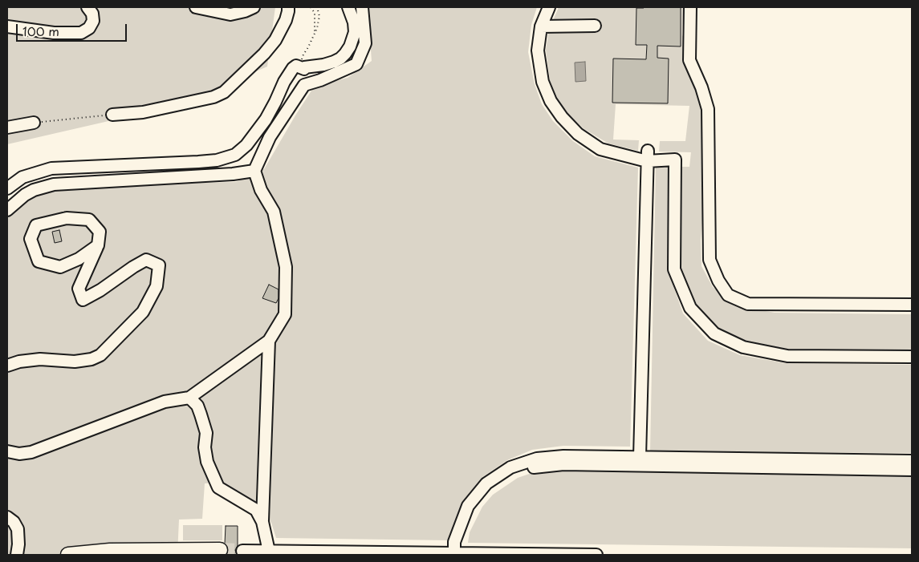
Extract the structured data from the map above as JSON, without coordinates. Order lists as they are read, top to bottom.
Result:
{
  "scale_bar": "100 m"
}
